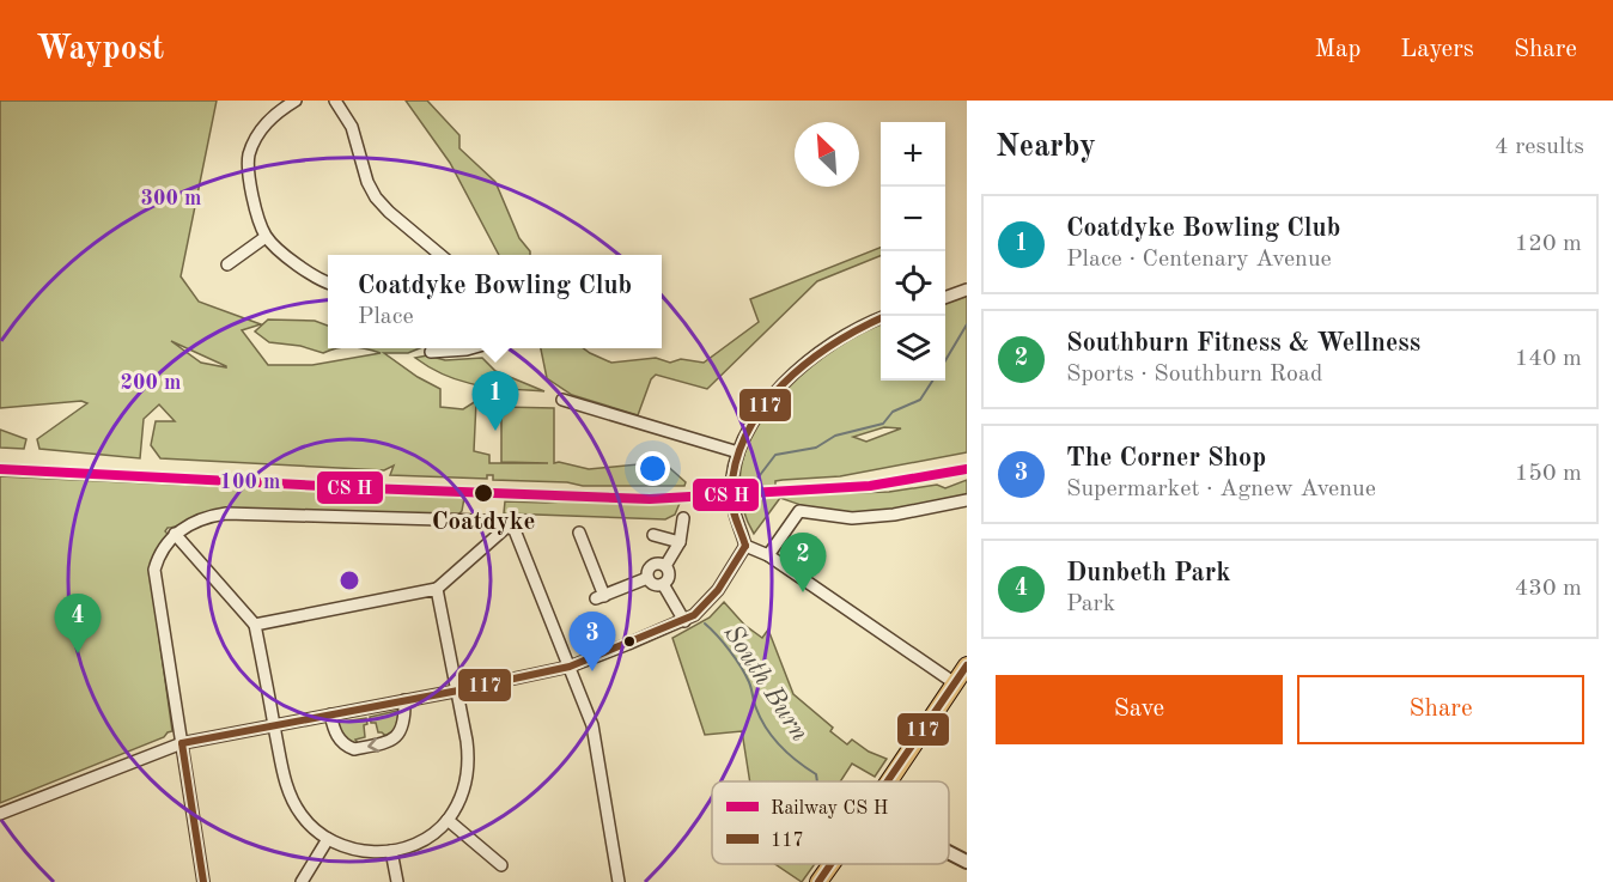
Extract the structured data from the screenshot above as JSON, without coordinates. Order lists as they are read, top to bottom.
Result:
{
  "water": ["South Burn"],
  "places": ["Coatdyke"],
  "lines": ["transit line 117"],
  "legend": ["Railway CS H", "117"],
  "north": "top left",
  "page": {
    "header": "Waypost",
    "nav": ["Map", "Layers", "Share"],
    "heading": ["Nearby", "4 results"],
    "map_buttons": ["+", "−"],
    "list": [
      {
        "mark": "1",
        "name": "Coatdyke Bowling Club",
        "note": "Place · Centenary Avenue",
        "value": "120 m"
      },
      {
        "mark": "2",
        "name": "Southburn Fitness & Wellness",
        "note": "Sports · Southburn Road",
        "value": "140 m"
      },
      {
        "mark": "3",
        "name": "The Corner Shop",
        "note": "Supermarket · Agnew Avenue",
        "value": "150 m"
      },
      {
        "mark": "4",
        "name": "Dunbeth Park",
        "note": "Park",
        "value": "430 m"
      }
    ],
    "popup": ["Coatdyke Bowling Club", "Place"],
    "pins": [
      "1",
      "2",
      "4",
      "3"
    ],
    "buttons": ["Save", "Share"]
  },
  "rings": ["300 m", "200 m", "100 m"]
}
